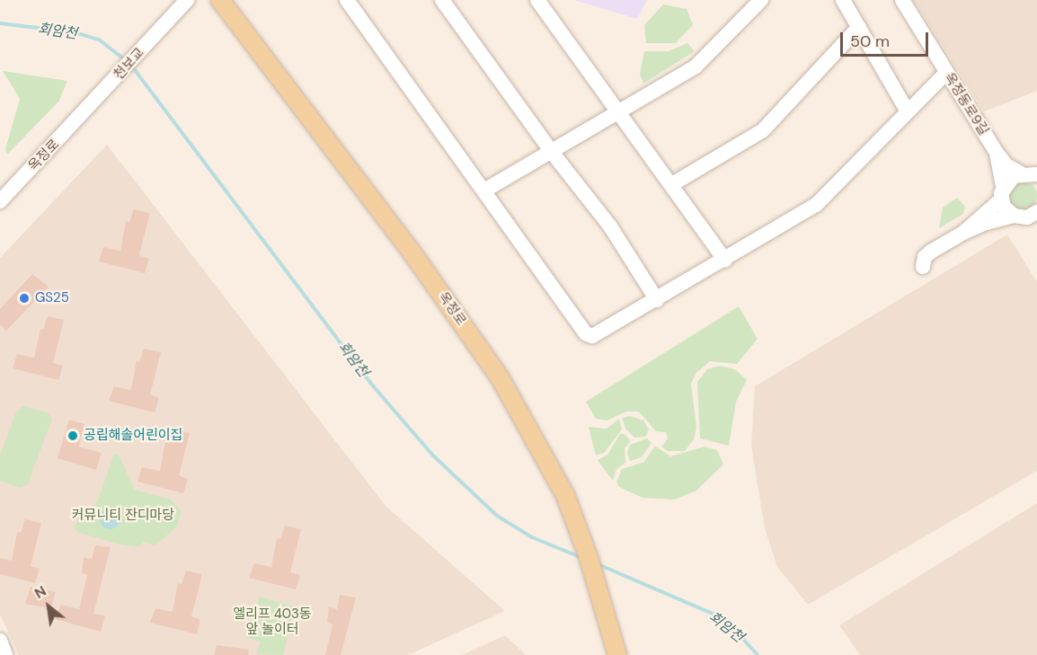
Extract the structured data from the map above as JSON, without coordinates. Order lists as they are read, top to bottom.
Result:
{
  "streets": {
    "main road": ["옥정로"],
    "street": ["천보교", "옥정동로9길"]
  },
  "crossings": [
    ["천보교", "옥정로"]
  ],
  "water": ["회암천"],
  "parks": ["커뮤니티 잔디마당", "엘리프 403동 앞 놀이터"],
  "places": ["GS25", "공립해솔어린이집"],
  "scale_bar": "50 m",
  "north": "top left"
}
